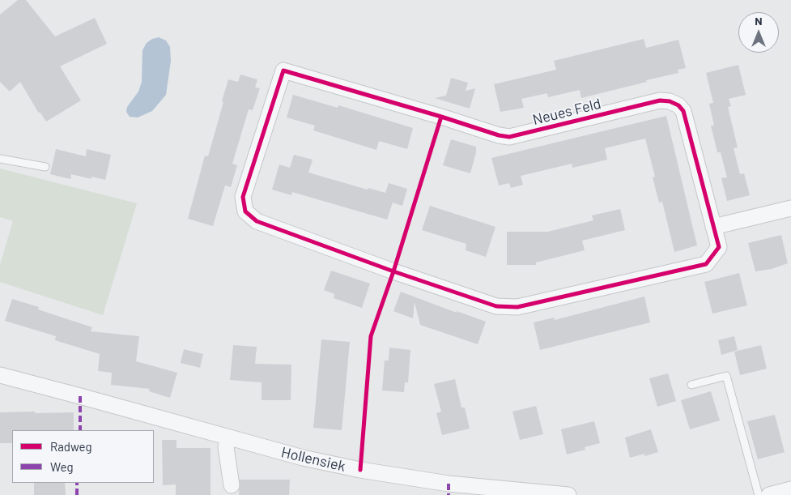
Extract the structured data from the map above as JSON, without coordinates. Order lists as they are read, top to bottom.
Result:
{
  "streets": {
    "street": ["Neues Feld", "Hollensiek"]
  },
  "legend": ["Radweg", "Weg"],
  "north": "top"
}
